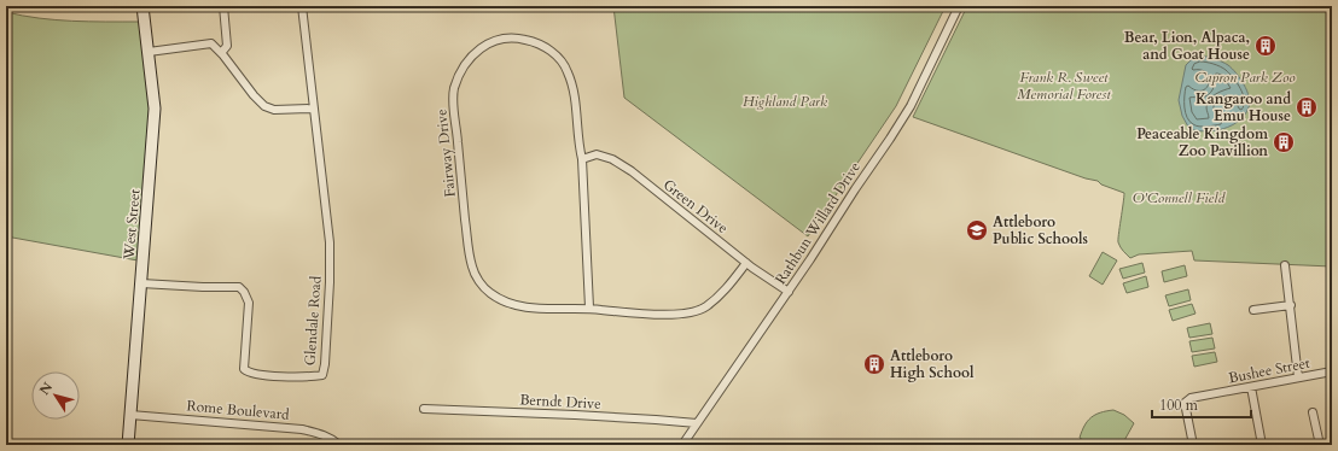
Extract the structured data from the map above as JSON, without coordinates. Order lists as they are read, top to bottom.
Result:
{
  "streets": {
    "main road": ["West Street"],
    "street": [
      "Fairway Drive",
      "Green Drive",
      "Rathbun Willard Drive",
      "Glendale Road",
      "Bushee Street",
      "Berndt Drive",
      "Rome Boulevard"
    ]
  },
  "crossings": [
    ["Fairway Drive", "Green Drive"],
    ["Green Drive", "Rathbun Willard Drive"],
    ["Rathbun Willard Drive", "Berndt Drive"],
    ["West Street", "Glendale Road"],
    ["West Street", "Rome Boulevard"]
  ],
  "parks": [
    "Frank R. Sweet Memorial Forest",
    "Capron Park Zoo",
    "Highland Park",
    "O'Connell Field"
  ],
  "places": {
    "building": [
      "Bear, Lion, Alpaca, and Goat House",
      "Kangaroo and Emu House",
      "Peaceable Kingdom Zoo Pavillion",
      "Attleboro High School"
    ],
    "school or university": ["Attleboro Public Schools"]
  },
  "scale_bar": "100 m",
  "north": "top left"
}
